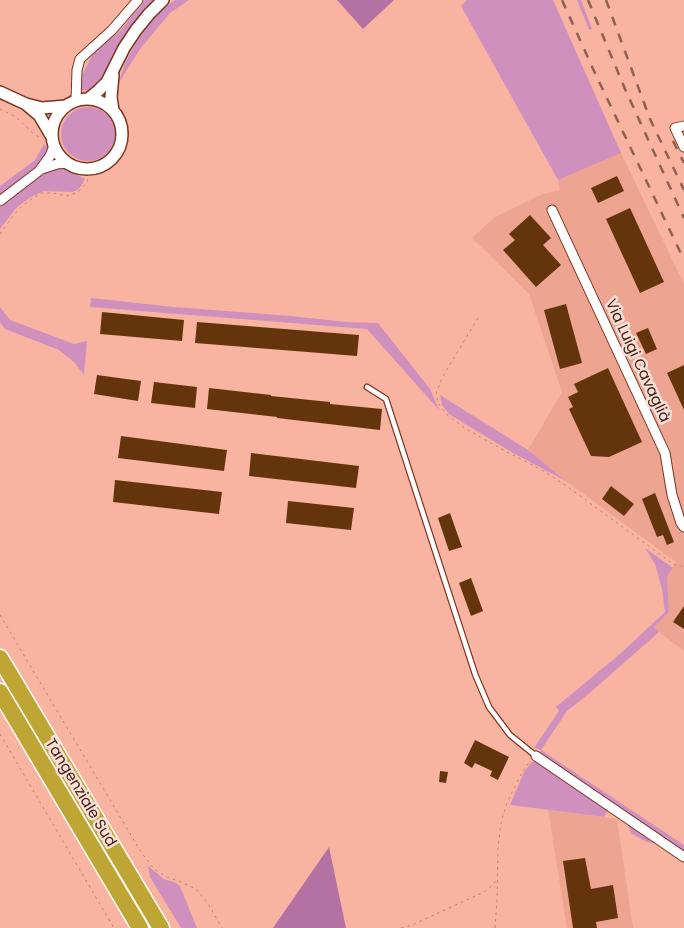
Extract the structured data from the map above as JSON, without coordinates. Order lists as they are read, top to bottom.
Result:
{
  "streets": {
    "highway": ["Tangenziale Sud"],
    "street": ["Via Luigi Cavaglià"]
  }
}
